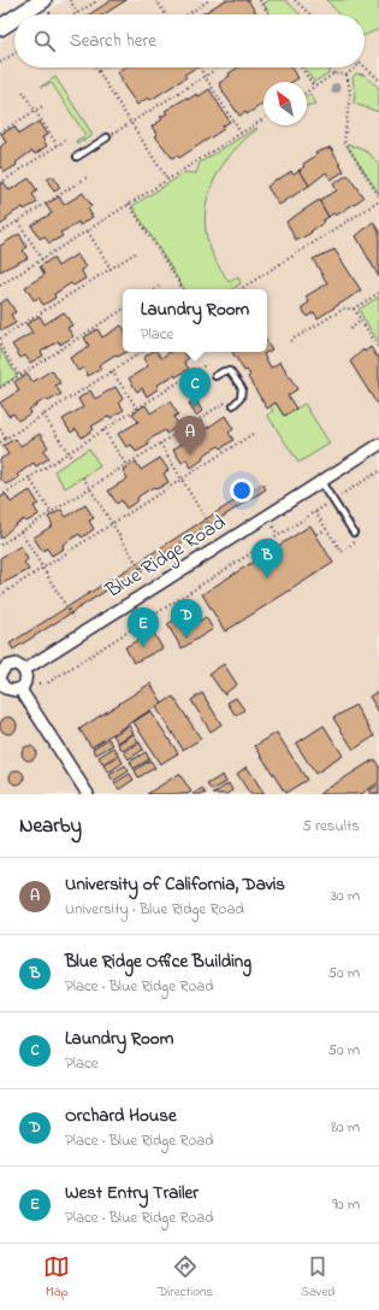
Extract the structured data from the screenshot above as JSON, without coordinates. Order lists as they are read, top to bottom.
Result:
{
  "streets": {
    "street": ["Blue Ridge Road"]
  },
  "north": "top left",
  "page": {
    "search": "Search here",
    "popup": ["Laundry Room", "Place"],
    "pins": [
      "C",
      "A",
      "B",
      "D",
      "E"
    ],
    "heading": ["Nearby", "5 results"],
    "list": [
      {
        "mark": "A",
        "name": "University of California, Davis",
        "note": "University · Blue Ridge Road",
        "value": "30 m"
      },
      {
        "mark": "B",
        "name": "Blue Ridge Office Building",
        "note": "Place · Blue Ridge Road",
        "value": "50 m"
      },
      {
        "mark": "C",
        "name": "Laundry Room",
        "note": "Place",
        "value": "50 m"
      },
      {
        "mark": "D",
        "name": "Orchard House",
        "note": "Place · Blue Ridge Road",
        "value": "80 m"
      },
      {
        "mark": "E",
        "name": "West Entry Trailer",
        "note": "Place · Blue Ridge Road",
        "value": "90 m"
      }
    ],
    "nav": ["Map", "Directions", "Saved"]
  }
}
